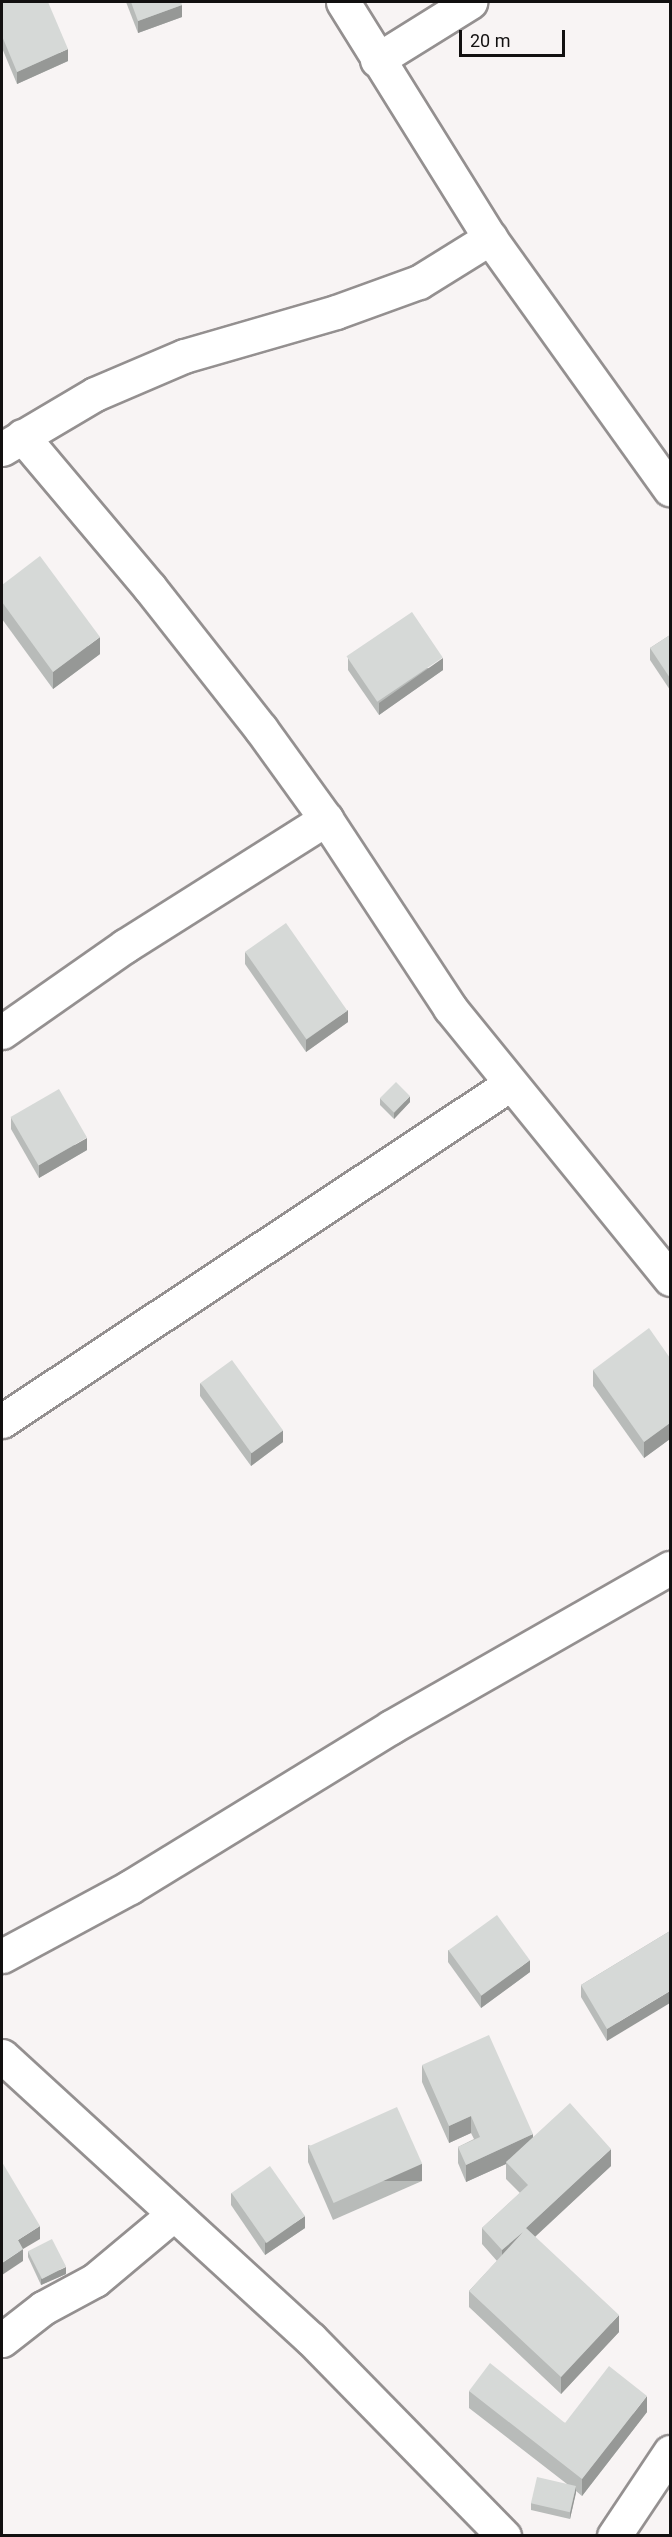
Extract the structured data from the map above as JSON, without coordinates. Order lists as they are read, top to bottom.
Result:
{
  "scale_bar": "20 m"
}
